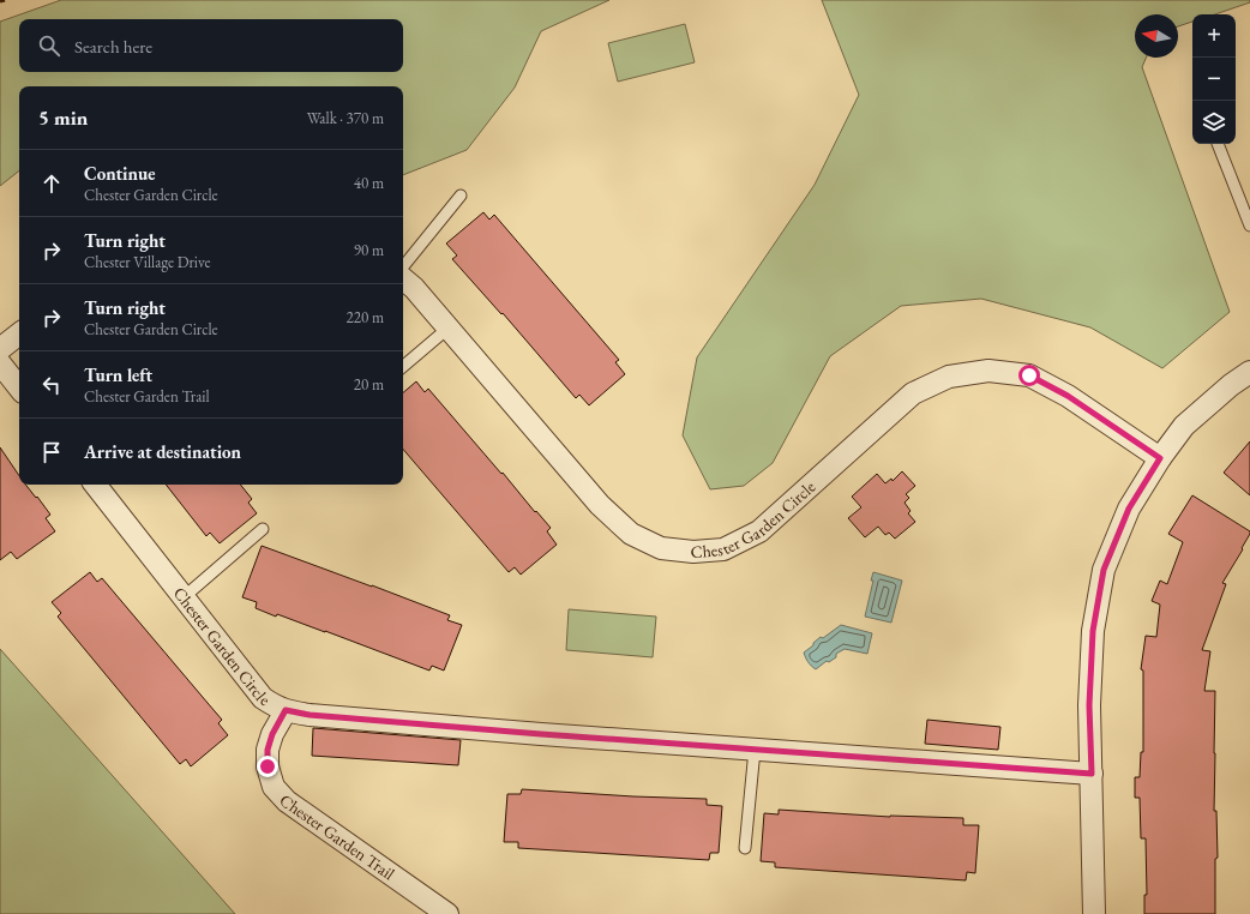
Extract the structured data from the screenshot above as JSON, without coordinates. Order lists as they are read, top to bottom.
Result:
{
  "streets": {
    "street": ["Chester Garden Circle", "Chester Garden Trail"]
  },
  "crossings": [
    ["Chester Garden Circle", "Chester Garden Trail"]
  ],
  "north": "left",
  "page": {
    "map_buttons": ["+", "−"],
    "search": "Search here",
    "heading": ["5 min", "Walk · 370 m"],
    "list": [
      ["Continue", "Chester Garden Circle", "40 m"],
      ["Turn right", "Chester Village Drive", "90 m"],
      ["Turn right", "Chester Garden Circle", "220 m"],
      ["Turn left", "Chester Garden Trail", "20 m"],
      "Arrive at destination"
    ]
  }
}
